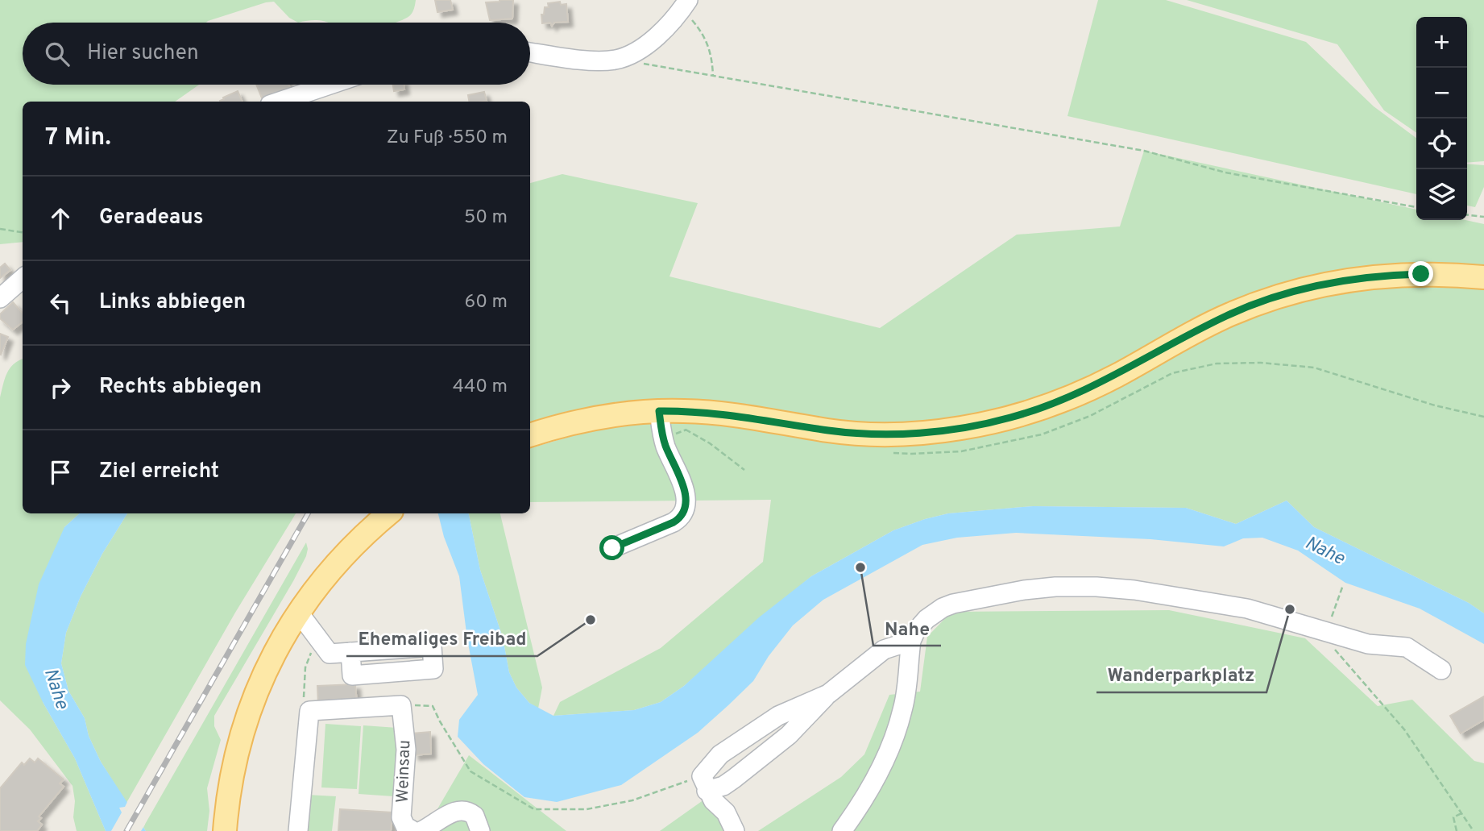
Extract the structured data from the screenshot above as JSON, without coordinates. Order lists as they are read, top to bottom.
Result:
{
  "streets": {
    "street": ["Weinsau"]
  },
  "water": ["Nahe"],
  "places": ["Nahe", "Wanderparkplatz", "Ehemaliges Freibad"],
  "page": {
    "map_buttons": ["+", "−"],
    "search": "Hier suchen",
    "heading": ["7 Min.", "Zu Fuß · 550 m"],
    "list": [
      ["Geradeaus", "50 m"],
      ["Links abbiegen", "60 m"],
      ["Rechts abbiegen", "440 m"],
      "Ziel erreicht"
    ]
  }
}
